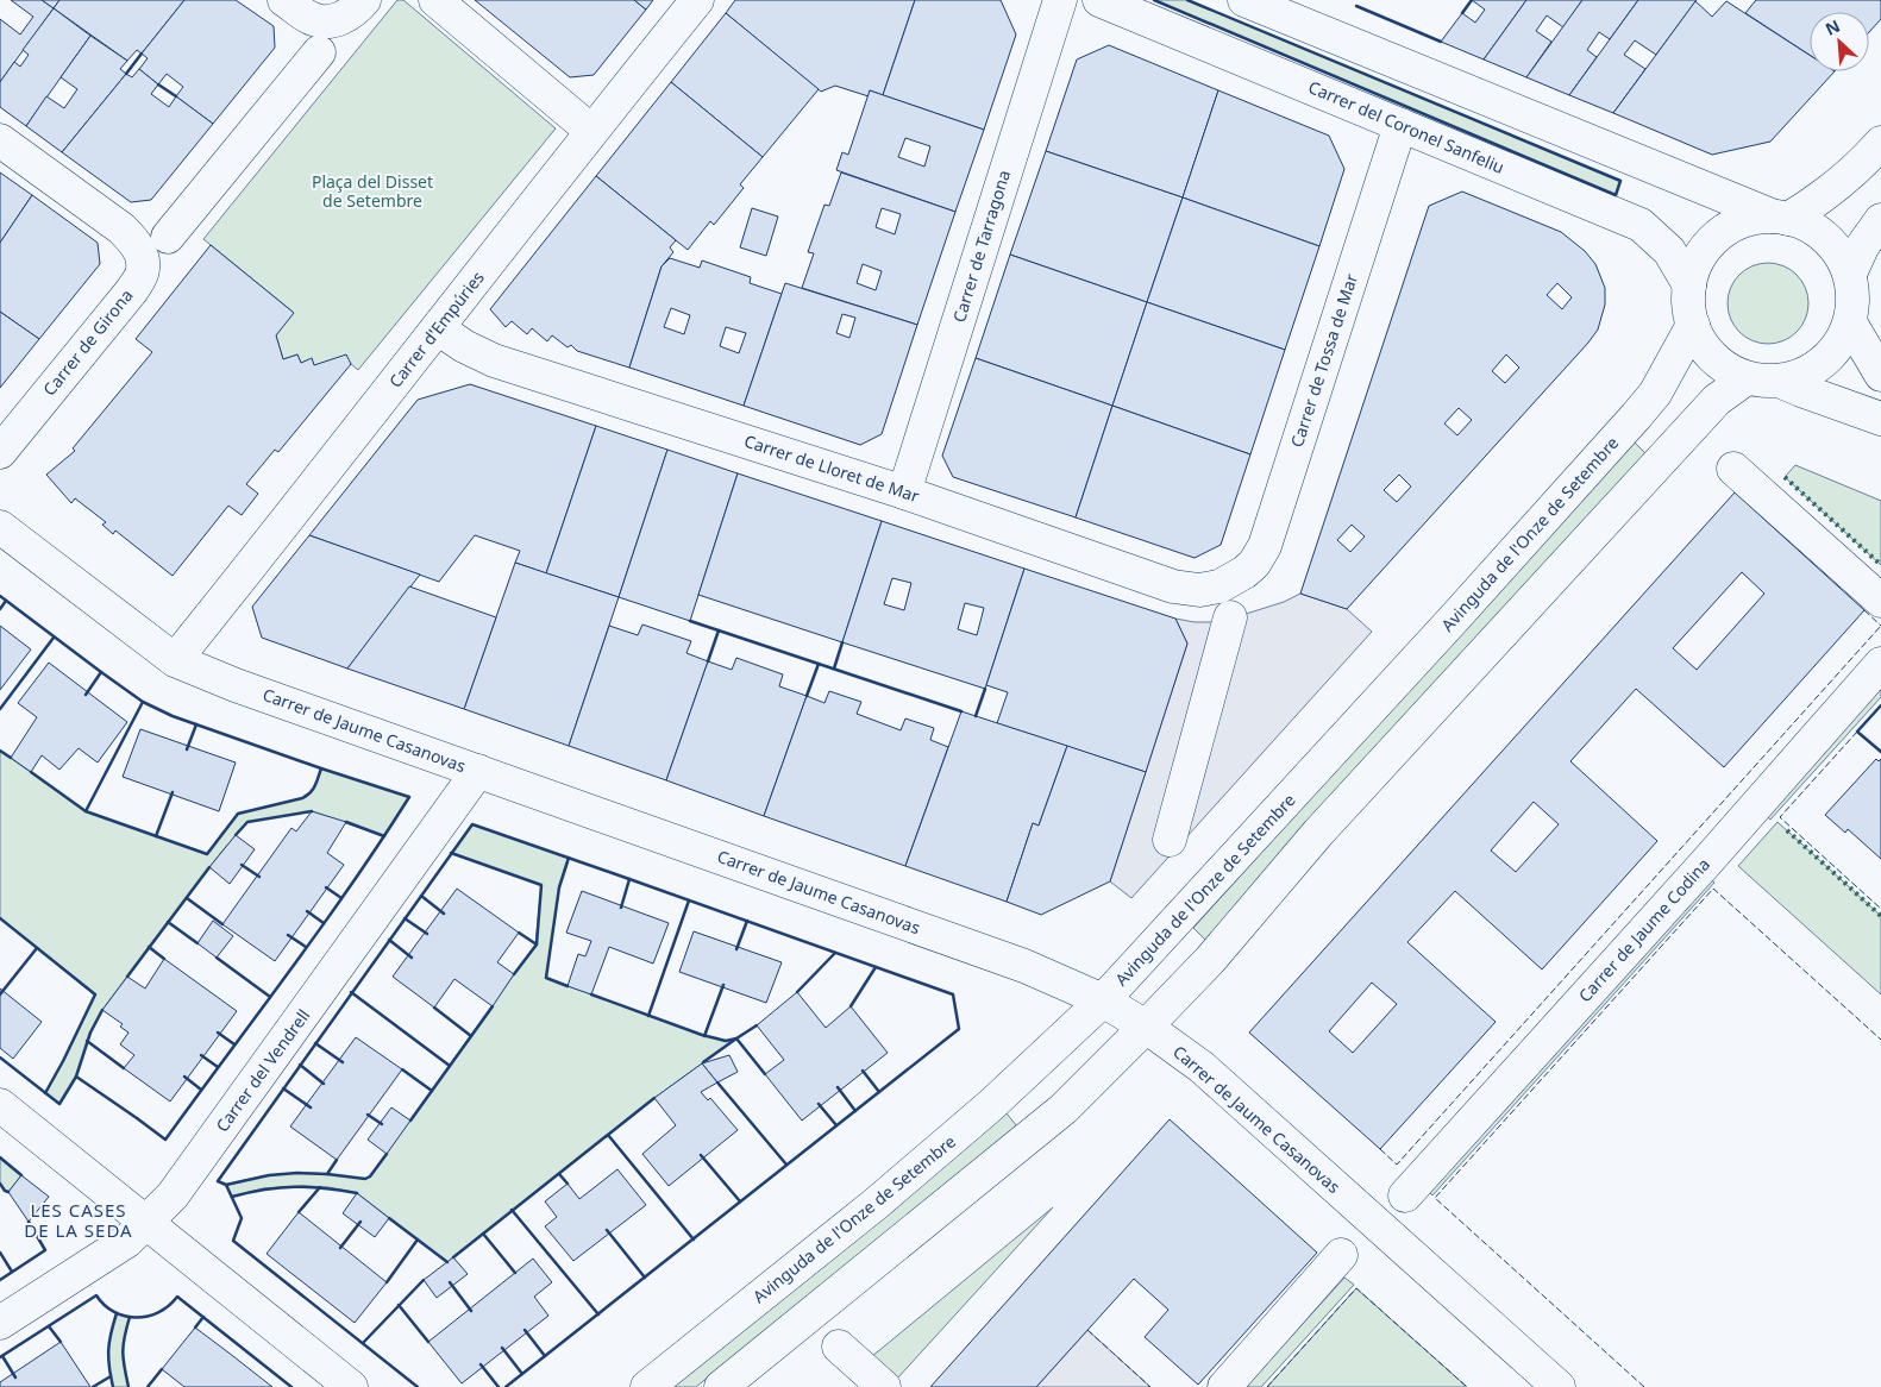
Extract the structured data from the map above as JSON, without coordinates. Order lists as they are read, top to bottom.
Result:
{
  "streets": {
    "street": [
      "Carrer del Coronel Sanfeliu",
      "Carrer de Tarragona",
      "Carrer d'Empúries",
      "Carrer de Girona",
      "Carrer de Tossa de Mar",
      "Carrer de Lloret de Mar",
      "Avinguda de l'Onze de Setembre",
      "Carrer de Jaume Casanovas",
      "Carrer de Jaume Codina",
      "Carrer del Vendrell"
    ]
  },
  "crossings": [
    ["Carrer del Coronel Sanfeliu", "Carrer de Tossa de Mar"],
    ["Carrer del Coronel Sanfeliu", "Avinguda de l'Onze de Setembre"],
    ["Carrer de Tarragona", "Carrer de Lloret de Mar"],
    ["Carrer d'Empúries", "Carrer de Lloret de Mar"],
    ["Carrer d'Empúries", "Carrer de Jaume Casanovas"],
    ["Carrer de Tossa de Mar", "Carrer de Lloret de Mar"],
    ["Avinguda de l'Onze de Setembre", "Carrer de Jaume Casanovas"],
    ["Carrer de Jaume Casanovas", "Carrer del Vendrell"]
  ],
  "districts": ["LES CASES DE LA SEDA"],
  "parks": ["Plaça del Disset de Setembre"],
  "north": "top left"
}
